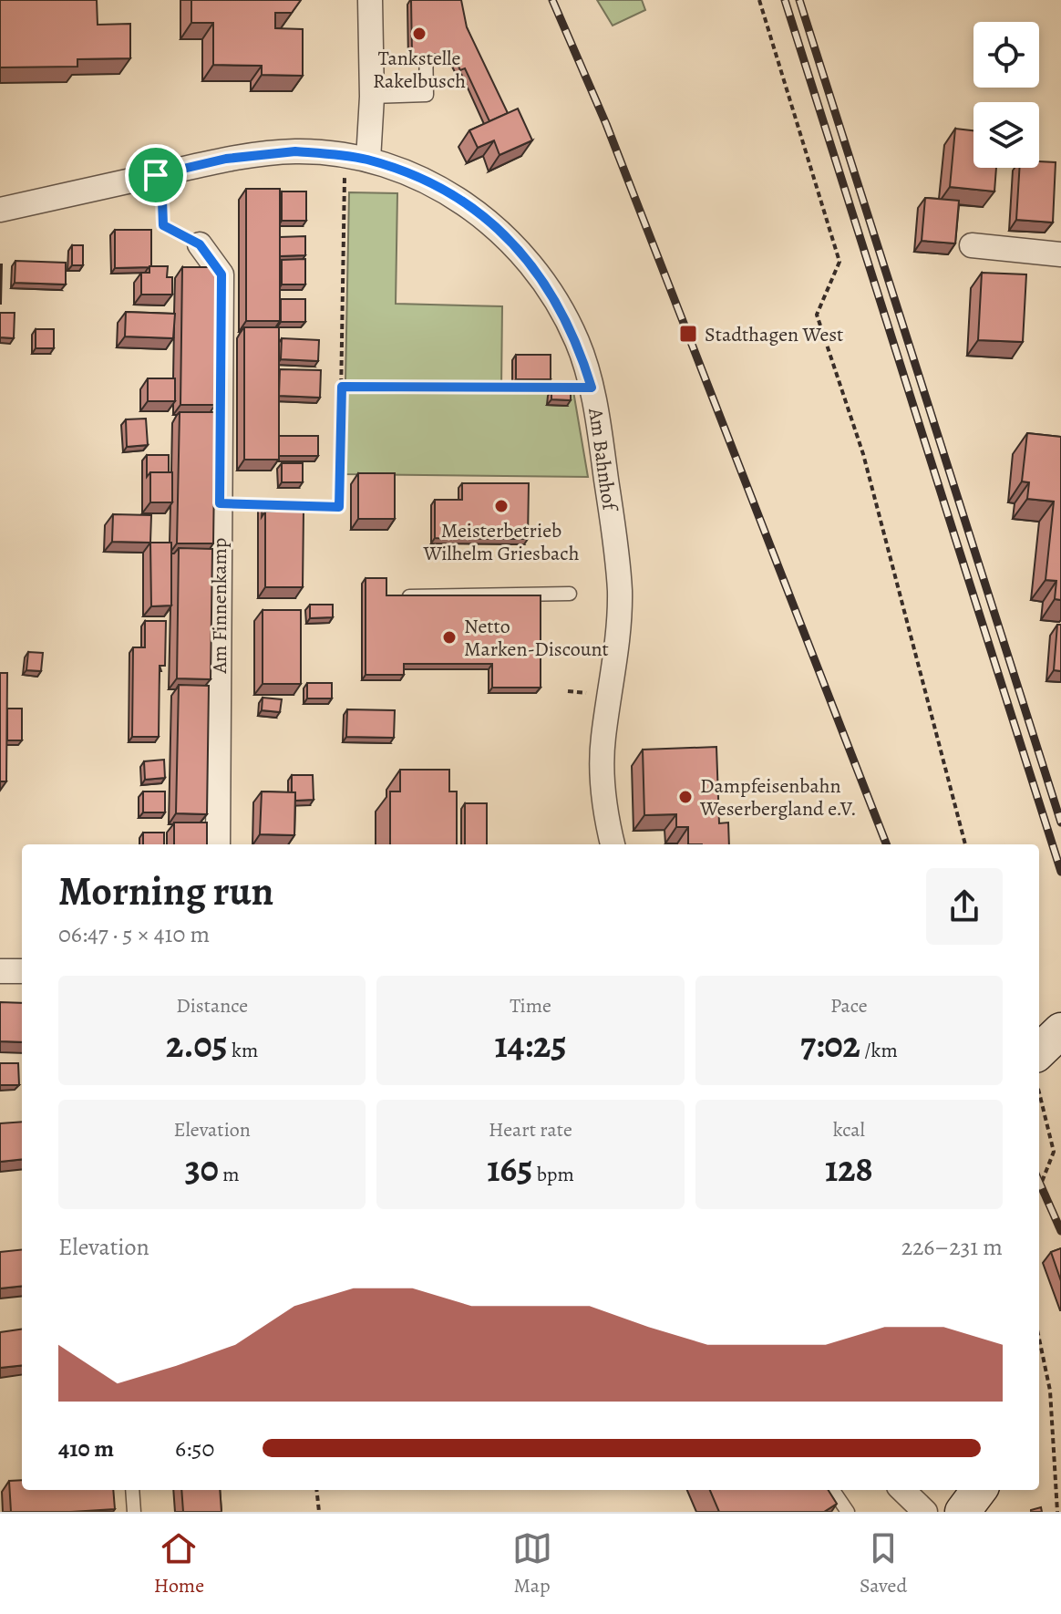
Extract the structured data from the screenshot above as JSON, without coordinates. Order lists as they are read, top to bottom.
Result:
{
  "streets": {
    "street": ["Am Bahnhof", "Am Finnenkamp"]
  },
  "places": {
    "other": [
      "Tankstelle Rakelbusch",
      "Meisterbetrieb Wilhelm Griesbach",
      "Netto Marken-Discount",
      "Dampfeisenbahn Weserbergland e.V."
    ],
    "transit": ["Stadthagen West"]
  },
  "page": {
    "heading": ["Morning run", "06:47 · 5 × 410 m"],
    "stats": [
      ["Distance", "2.05 km"],
      ["Time", "14:25"],
      ["Pace", "7:02 /km"],
      ["Elevation", "30 m"],
      ["Heart rate", "165 bpm"],
      ["kcal", "128"]
    ],
    "chart": ["Elevation", "226–231 m"],
    "list": [
      {
        "name": "410 m",
        "note": "6:50"
      }
    ],
    "tabs": ["Home", "Map", "Saved"]
  }
}
